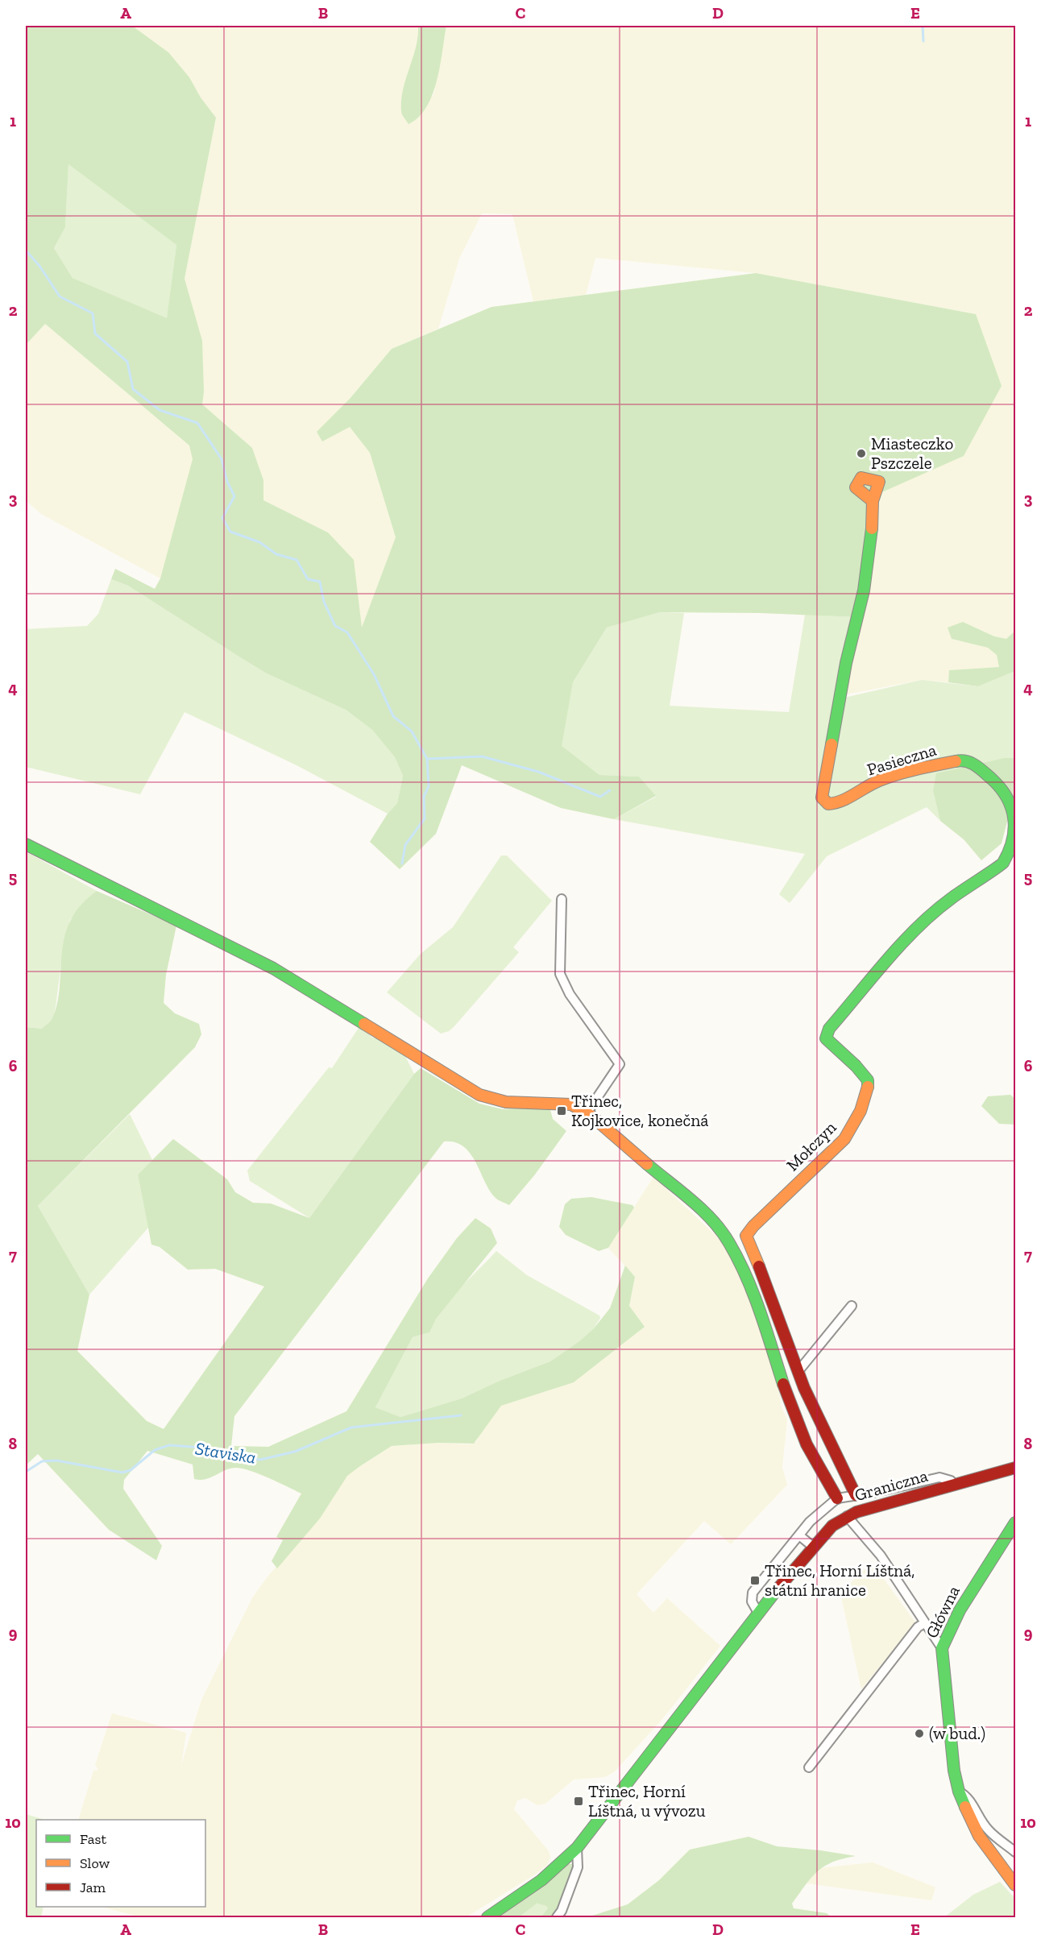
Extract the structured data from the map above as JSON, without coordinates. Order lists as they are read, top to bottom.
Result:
{
  "streets": {
    "street": [
      "Pasieczna",
      "Mołczyn",
      "Graniczna",
      "Główna"
    ]
  },
  "crossings": [
    ["Pasieczna", "Mołczyn"],
    ["Graniczna", "Główna"]
  ],
  "water": ["Staviska"],
  "places": {
    "other": ["Miasteczko Pszczele", "(w bud.)"],
    "transit": ["Třinec, Kojkovice, konečná", "Třinec, Horní Líštná, státní hranice", "Třinec, Horní Líštná, u vývozu"]
  },
  "legend": ["Fast", "Slow", "Jam"],
  "grid": {
    "columns": [
      "A",
      "B",
      "C",
      "D",
      "E"
    ],
    "rows": [
      "1",
      "2",
      "3",
      "4",
      "5",
      "6",
      "7",
      "8",
      "9",
      "10"
    ]
  }
}
